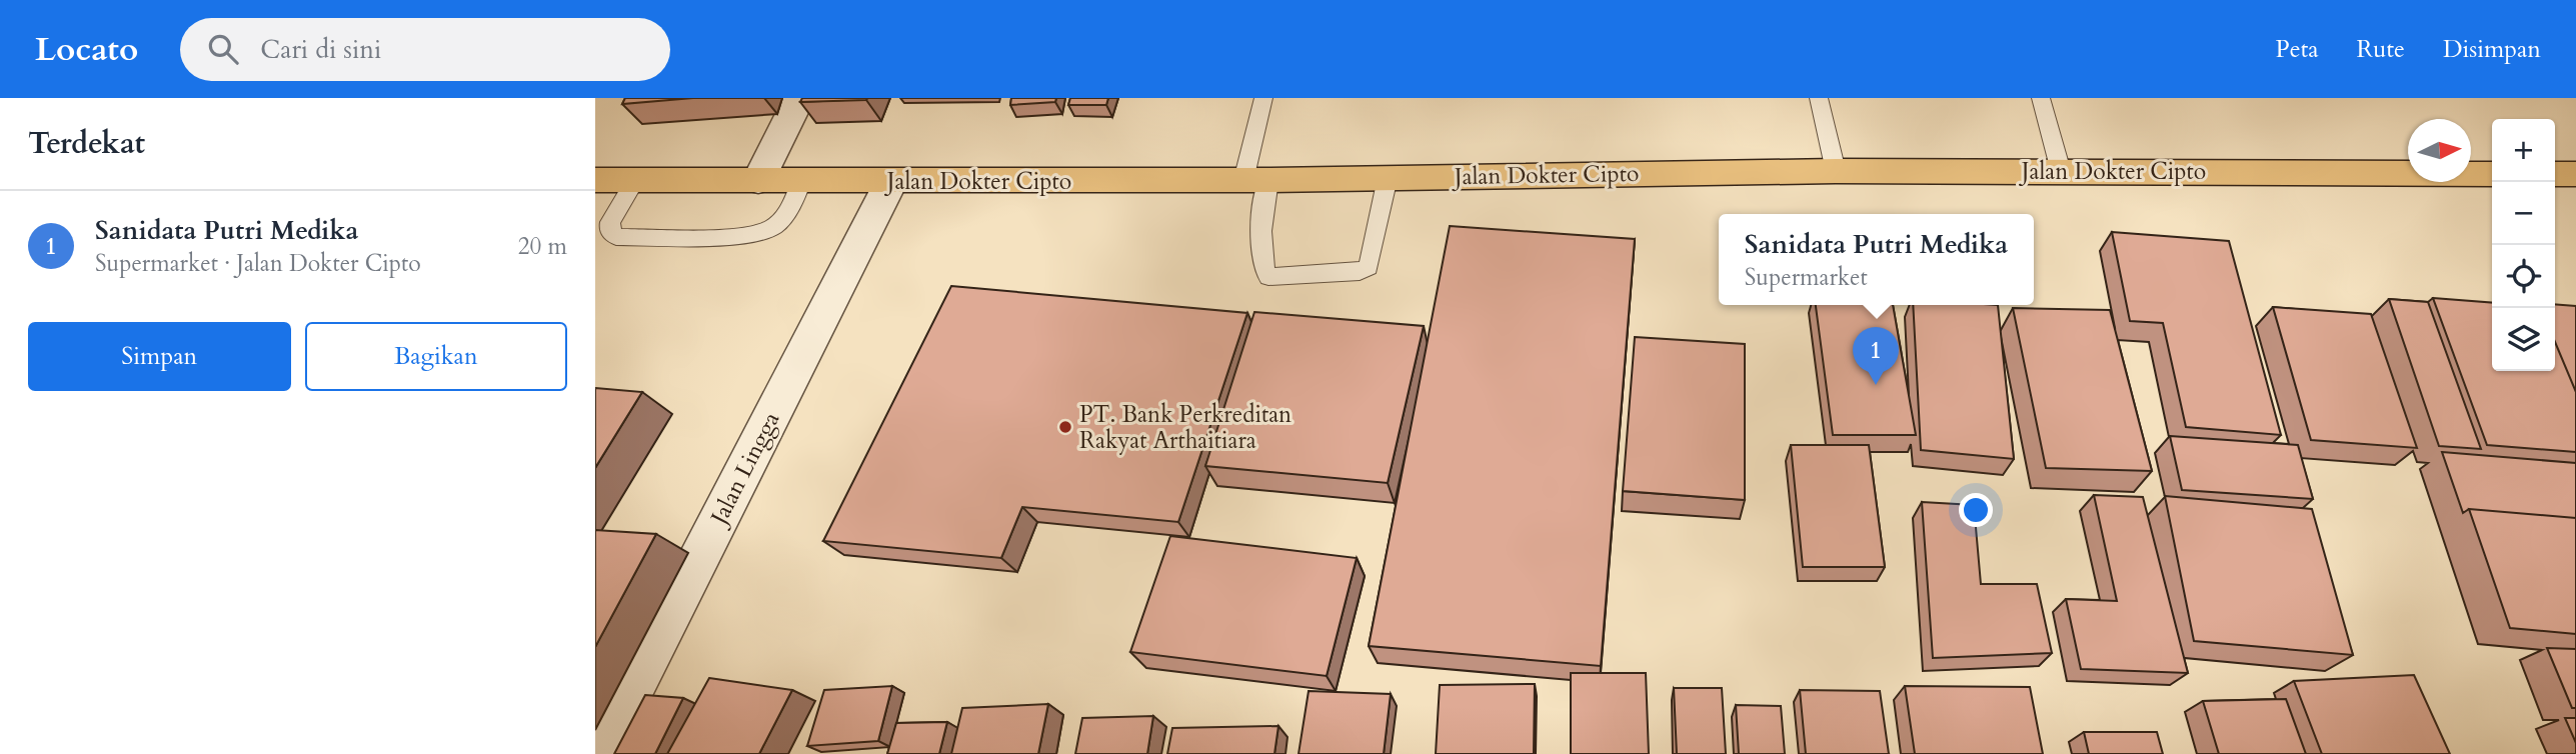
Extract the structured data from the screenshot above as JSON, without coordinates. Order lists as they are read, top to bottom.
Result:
{
  "streets": {
    "highway": ["Jalan Dokter Cipto"],
    "street": ["Jalan Lingga"]
  },
  "crossings": [
    ["Jalan Dokter Cipto", "Jalan Lingga"]
  ],
  "places": ["PT. Bank Perkreditan Rakyat Arthaitiara"],
  "north": "right",
  "page": {
    "header": "Locato",
    "search": "Cari di sini",
    "nav": ["Peta", "Rute", "Disimpan"],
    "heading": "Terdekat",
    "map_buttons": ["+", "−"],
    "list": [
      {
        "mark": "1",
        "name": "Sanidata Putri Medika",
        "note": "Supermarket · Jalan Dokter Cipto",
        "value": "20 m"
      }
    ],
    "popup": ["Sanidata Putri Medika", "Supermarket"],
    "buttons": ["Simpan", "Bagikan"],
    "pins": "1"
  }
}
